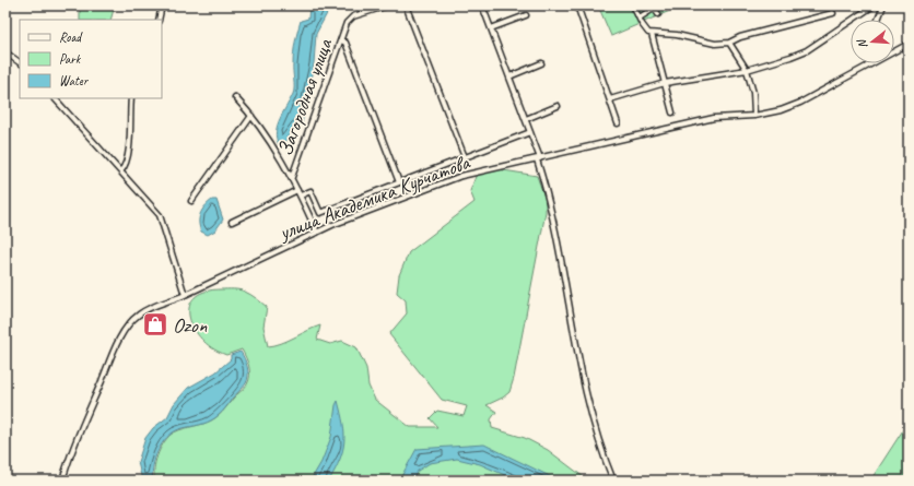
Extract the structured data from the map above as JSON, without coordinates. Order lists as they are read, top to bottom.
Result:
{
  "streets": {
    "street": ["Загородная улица", "улица Академика Курчатова"]
  },
  "places": {
    "shop": ["Ozon"]
  },
  "legend": ["Road", "Park", "Water"],
  "north": "left"
}
